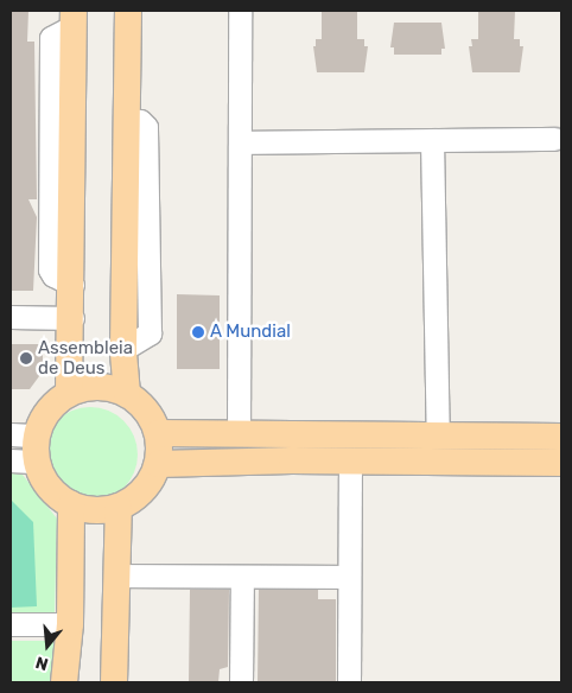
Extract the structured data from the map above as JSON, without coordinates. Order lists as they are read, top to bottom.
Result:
{
  "places": ["A Mundial", "Assembleia de Deus"],
  "north": "bottom"
}
